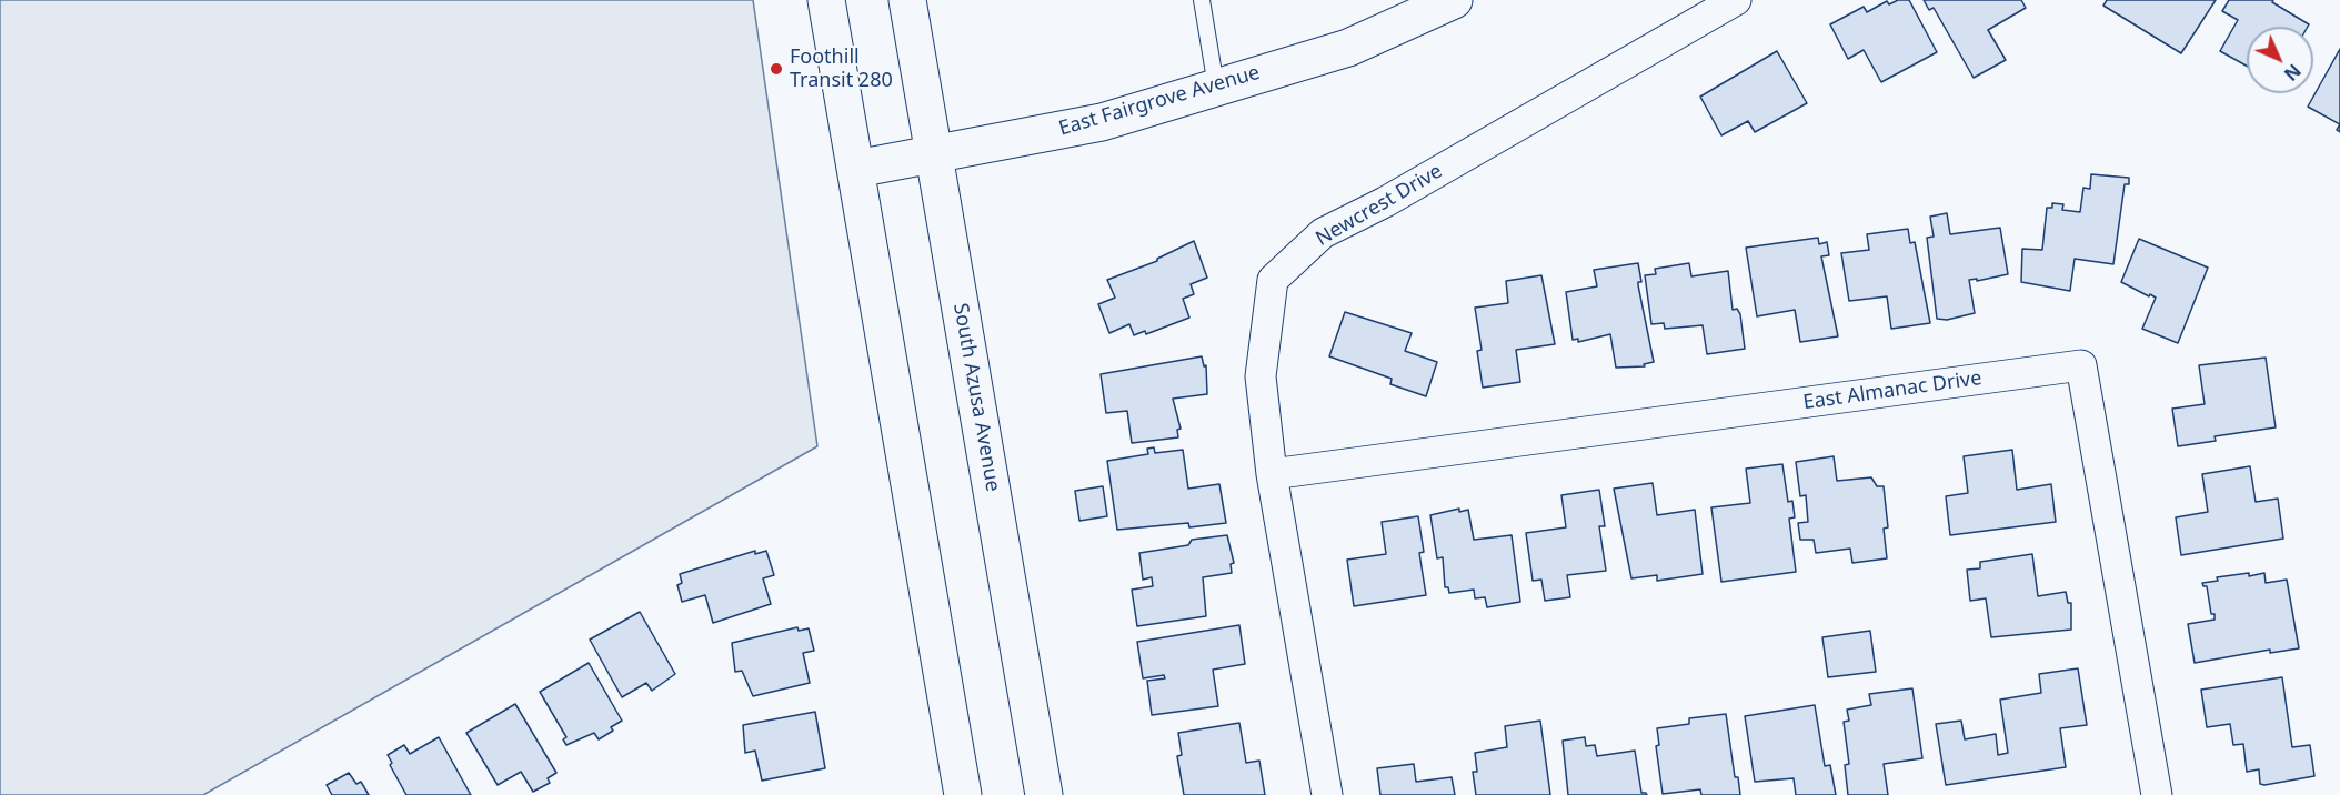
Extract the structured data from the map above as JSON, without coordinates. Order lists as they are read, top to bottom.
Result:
{
  "streets": {
    "main road": ["East Fairgrove Avenue", "South Azusa Avenue"],
    "street": ["Newcrest Drive", "East Almanac Drive"]
  },
  "crossings": [
    ["East Fairgrove Avenue", "South Azusa Avenue"],
    ["Newcrest Drive", "East Almanac Drive"]
  ],
  "places": ["Foothill Transit 280"],
  "north": "bottom right"
}
